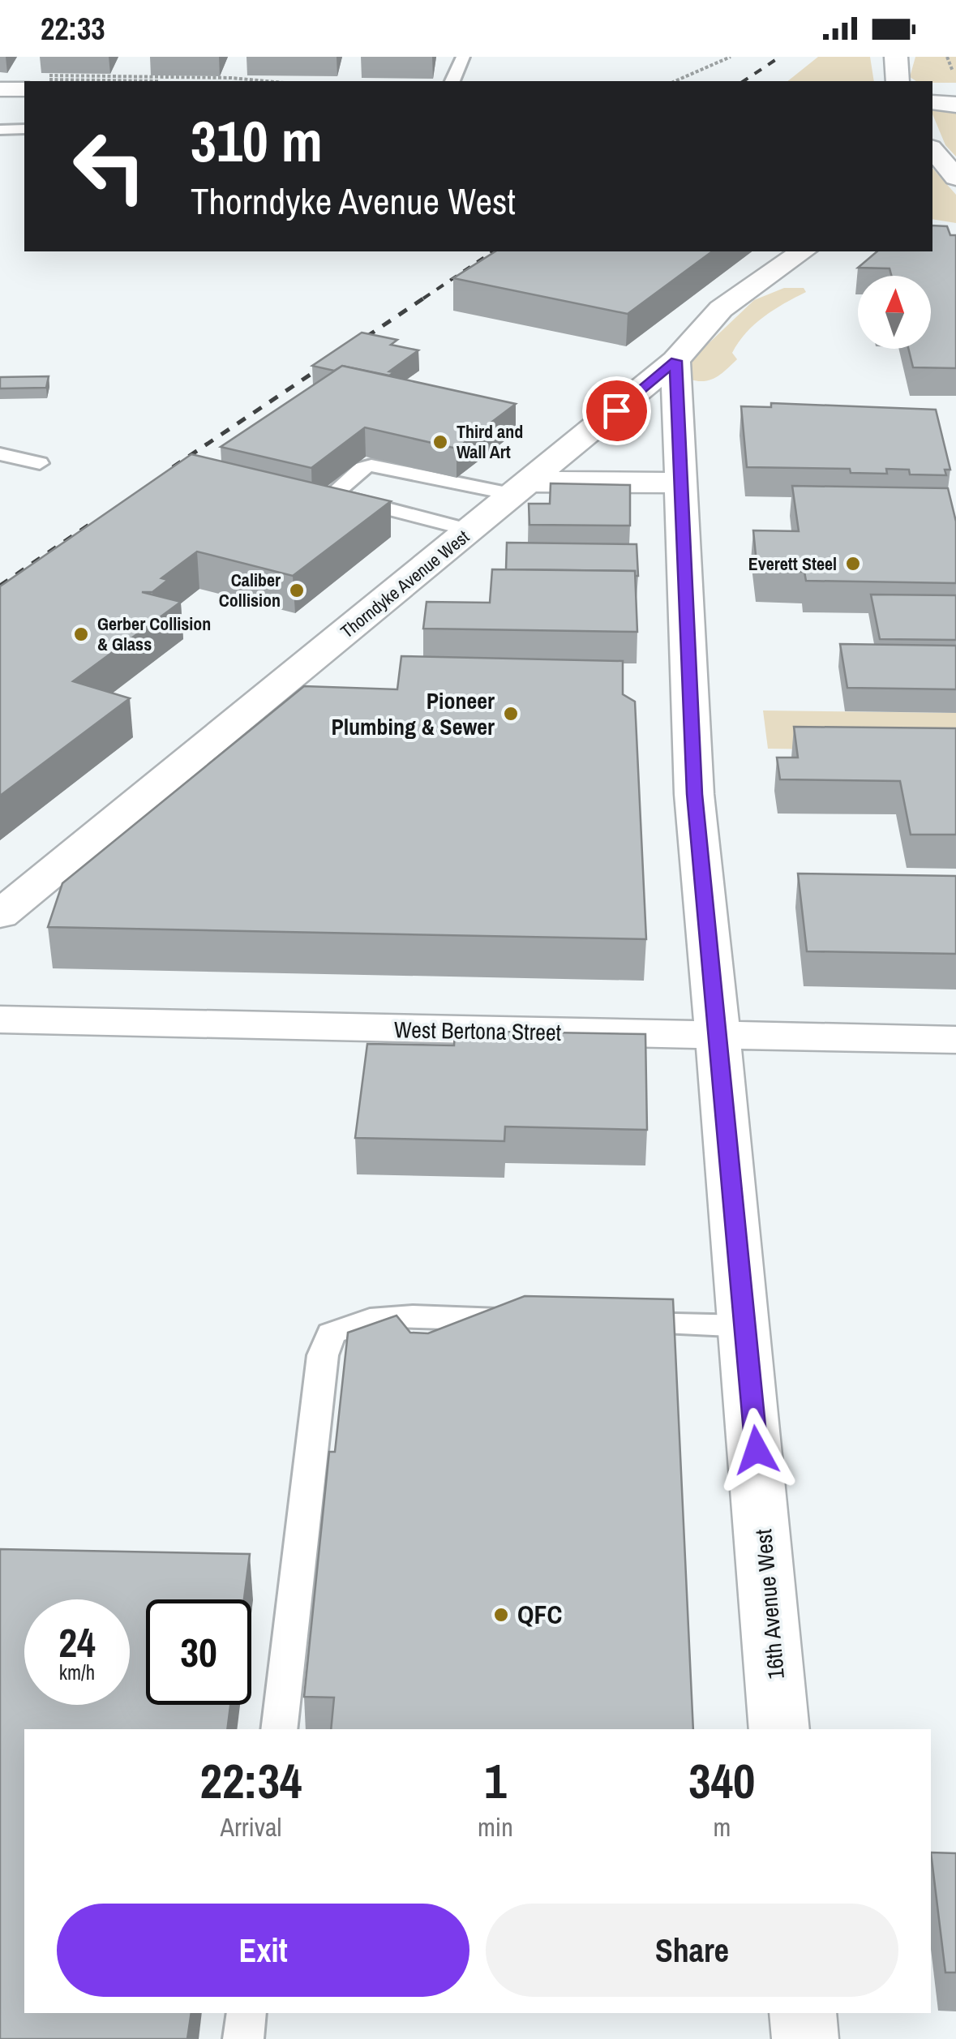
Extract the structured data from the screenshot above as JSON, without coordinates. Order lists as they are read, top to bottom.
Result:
{
  "streets": {
    "street": ["Thorndyke Avenue West", "West Bertona Street", "16th Avenue West"]
  },
  "crossings": [
    ["Thorndyke Avenue West", "16th Avenue West"],
    ["West Bertona Street", "16th Avenue West"]
  ],
  "places": [
    "Third and Wall Art",
    "Everett Steel",
    "Caliber Collision",
    "Gerber Collision & Glass",
    "Pioneer Plumbing & Sewer",
    "QFC"
  ],
  "north": "top",
  "page": {
    "status": "22:33",
    "turn": ["310 m", "Thorndyke Avenue West"],
    "speed": "24 km/h",
    "limit": "30",
    "eta": [
      "22:34",
      "Arrival",
      "1",
      "min",
      "340",
      "m"
    ],
    "buttons": ["Exit", "Share"]
  }
}
